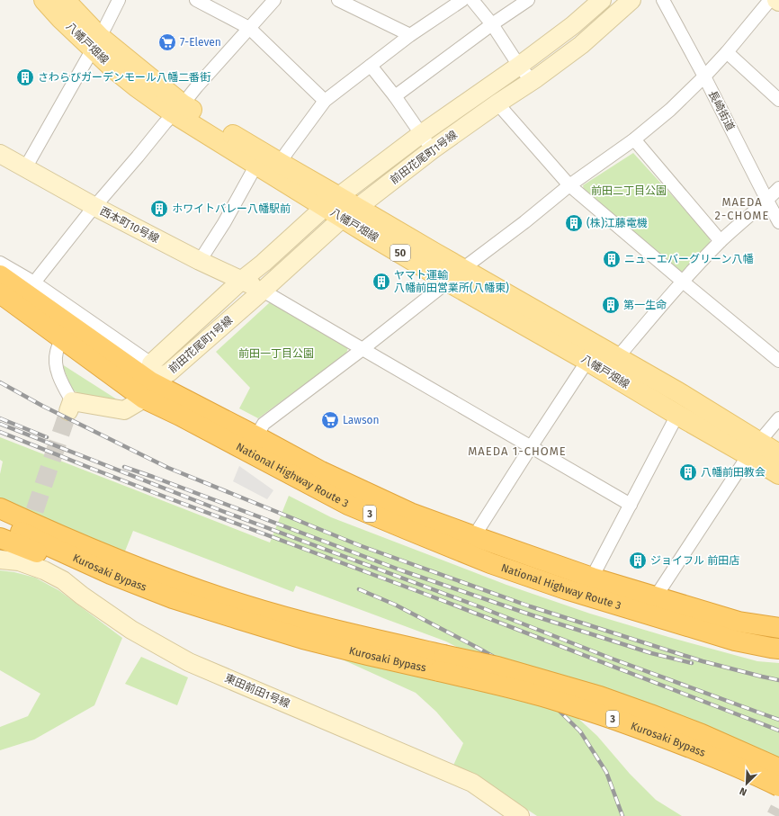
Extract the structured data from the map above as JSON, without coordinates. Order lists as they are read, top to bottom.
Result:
{
  "streets": {
    "highway": ["National Highway Route 3", "3", "Kurosaki Bypass"],
    "main road": ["八幡戸畑線", "50"],
    "street": [
      "長崎街道",
      "前田花尾町1号線",
      "西本町10号線",
      "東田前田1号線"
    ]
  },
  "crossings": [
    ["八幡戸畑線", "前田花尾町1号線"],
    ["前田花尾町1号線", "西本町10号線"],
    ["前田花尾町1号線", "National Highway Route 3"]
  ],
  "districts": ["MAEDA 2-CHOME", "MAEDA 1-CHOME"],
  "parks": ["前田二丁目公園", "前田一丁目公園"],
  "places": {
    "supermarket": ["7-Eleven", "Lawson"],
    "building": [
      "さわらびガーデンモール八幡二番街",
      "ホワイトバレー八幡駅前",
      "(株)江藤電機",
      "ニューエバーグリーン八幡",
      "ヤマト運輸 八幡前田営業所(八幡東)",
      "第一生命",
      "八幡前田教会",
      "ジョイフル 前田店"
    ]
  },
  "north": "bottom left"
}
